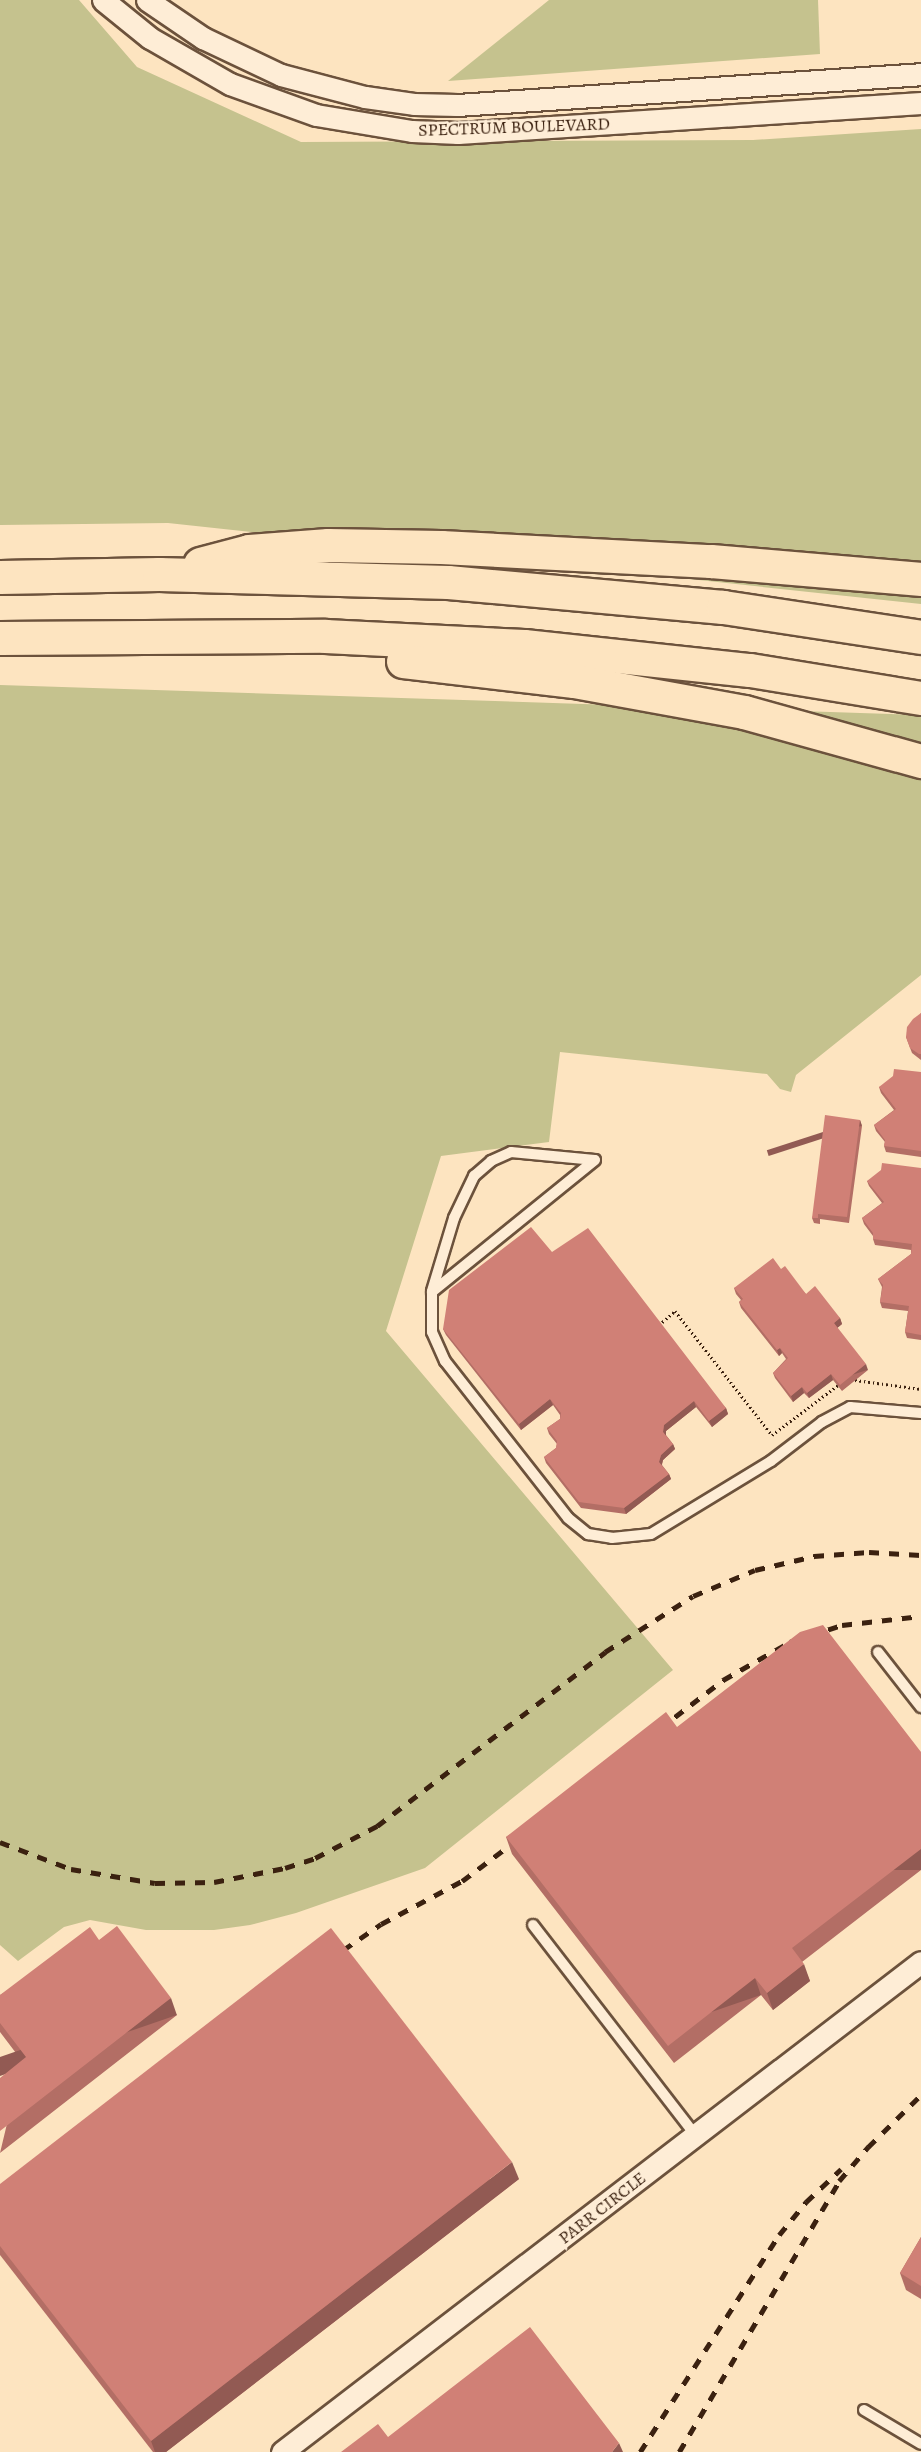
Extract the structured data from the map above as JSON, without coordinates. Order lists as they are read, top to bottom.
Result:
{
  "streets": {
    "street": ["SPECTRUM BOULEVARD", "PARR CIRCLE"]
  }
}
